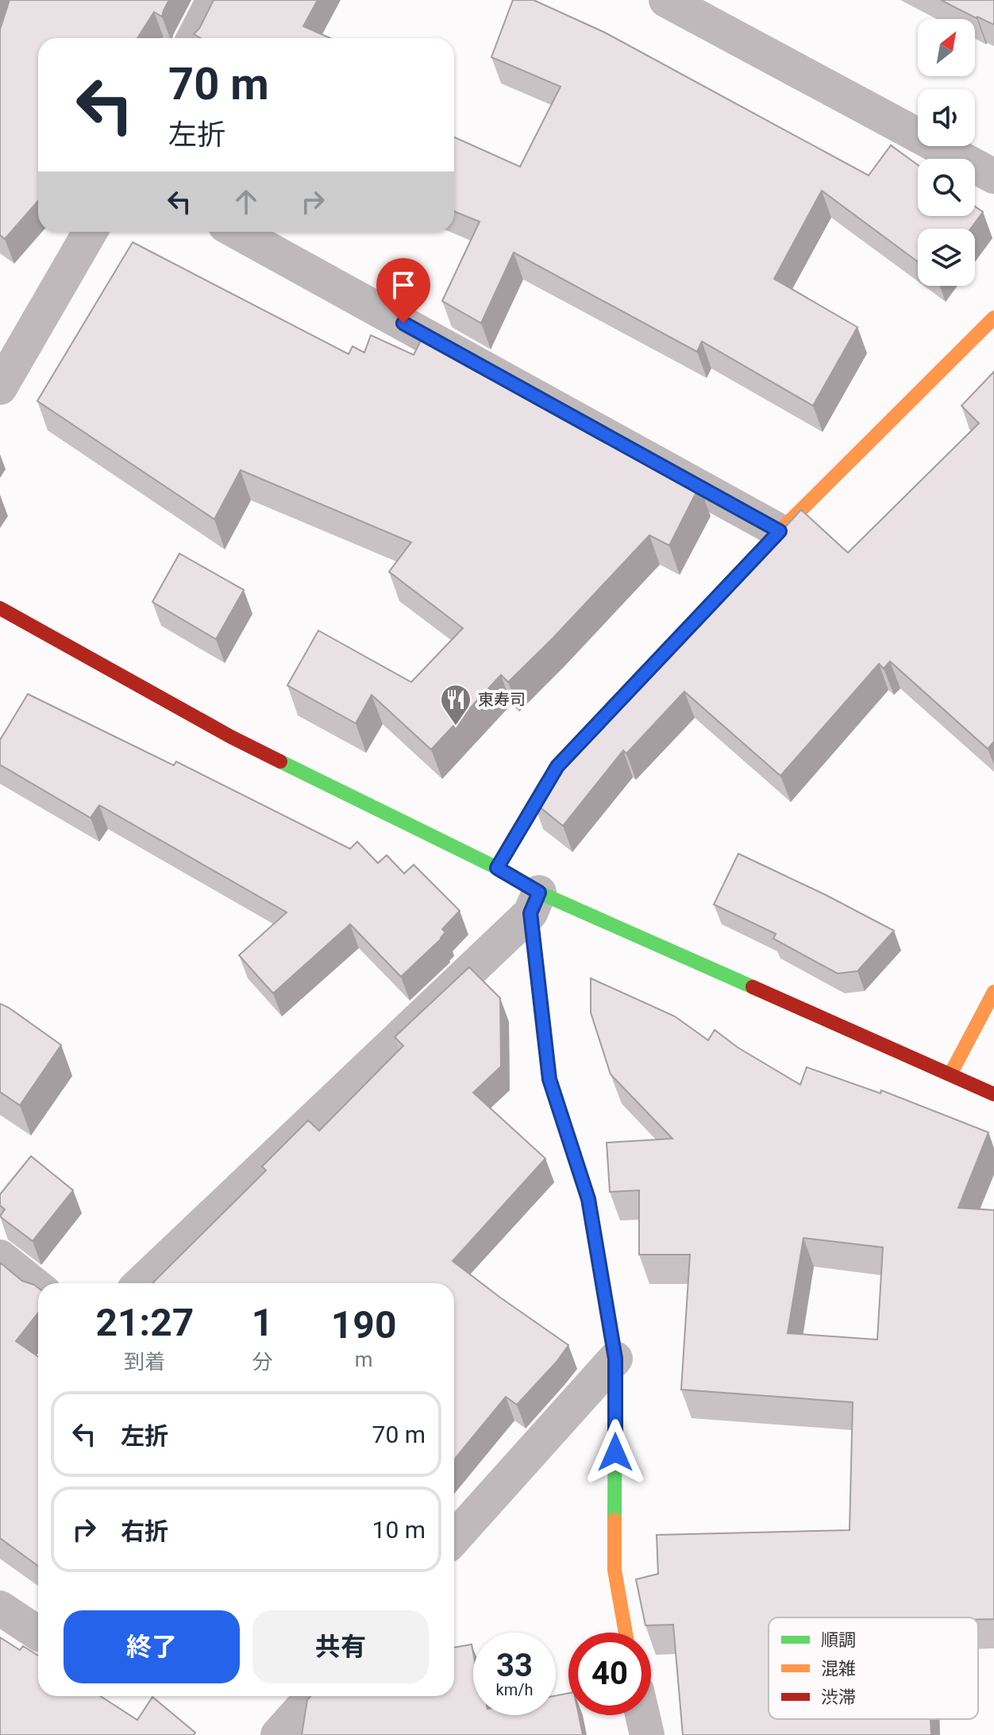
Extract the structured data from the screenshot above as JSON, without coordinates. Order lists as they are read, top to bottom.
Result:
{
  "places": {
    "restaurant": ["東寿司"]
  },
  "legend": ["順調", "混雑", "渋滞"],
  "north": "top right",
  "page": {
    "turn": ["70 m", "左折"],
    "eta": [
      "21:27",
      "到着",
      "1",
      "分",
      "190",
      "m"
    ],
    "list": [
      {
        "name": "左折",
        "value": "70 m"
      },
      {
        "name": "右折",
        "value": "10 m"
      }
    ],
    "buttons": ["終了", "共有"],
    "speed": "33 km/h",
    "limit": "40"
  }
}
